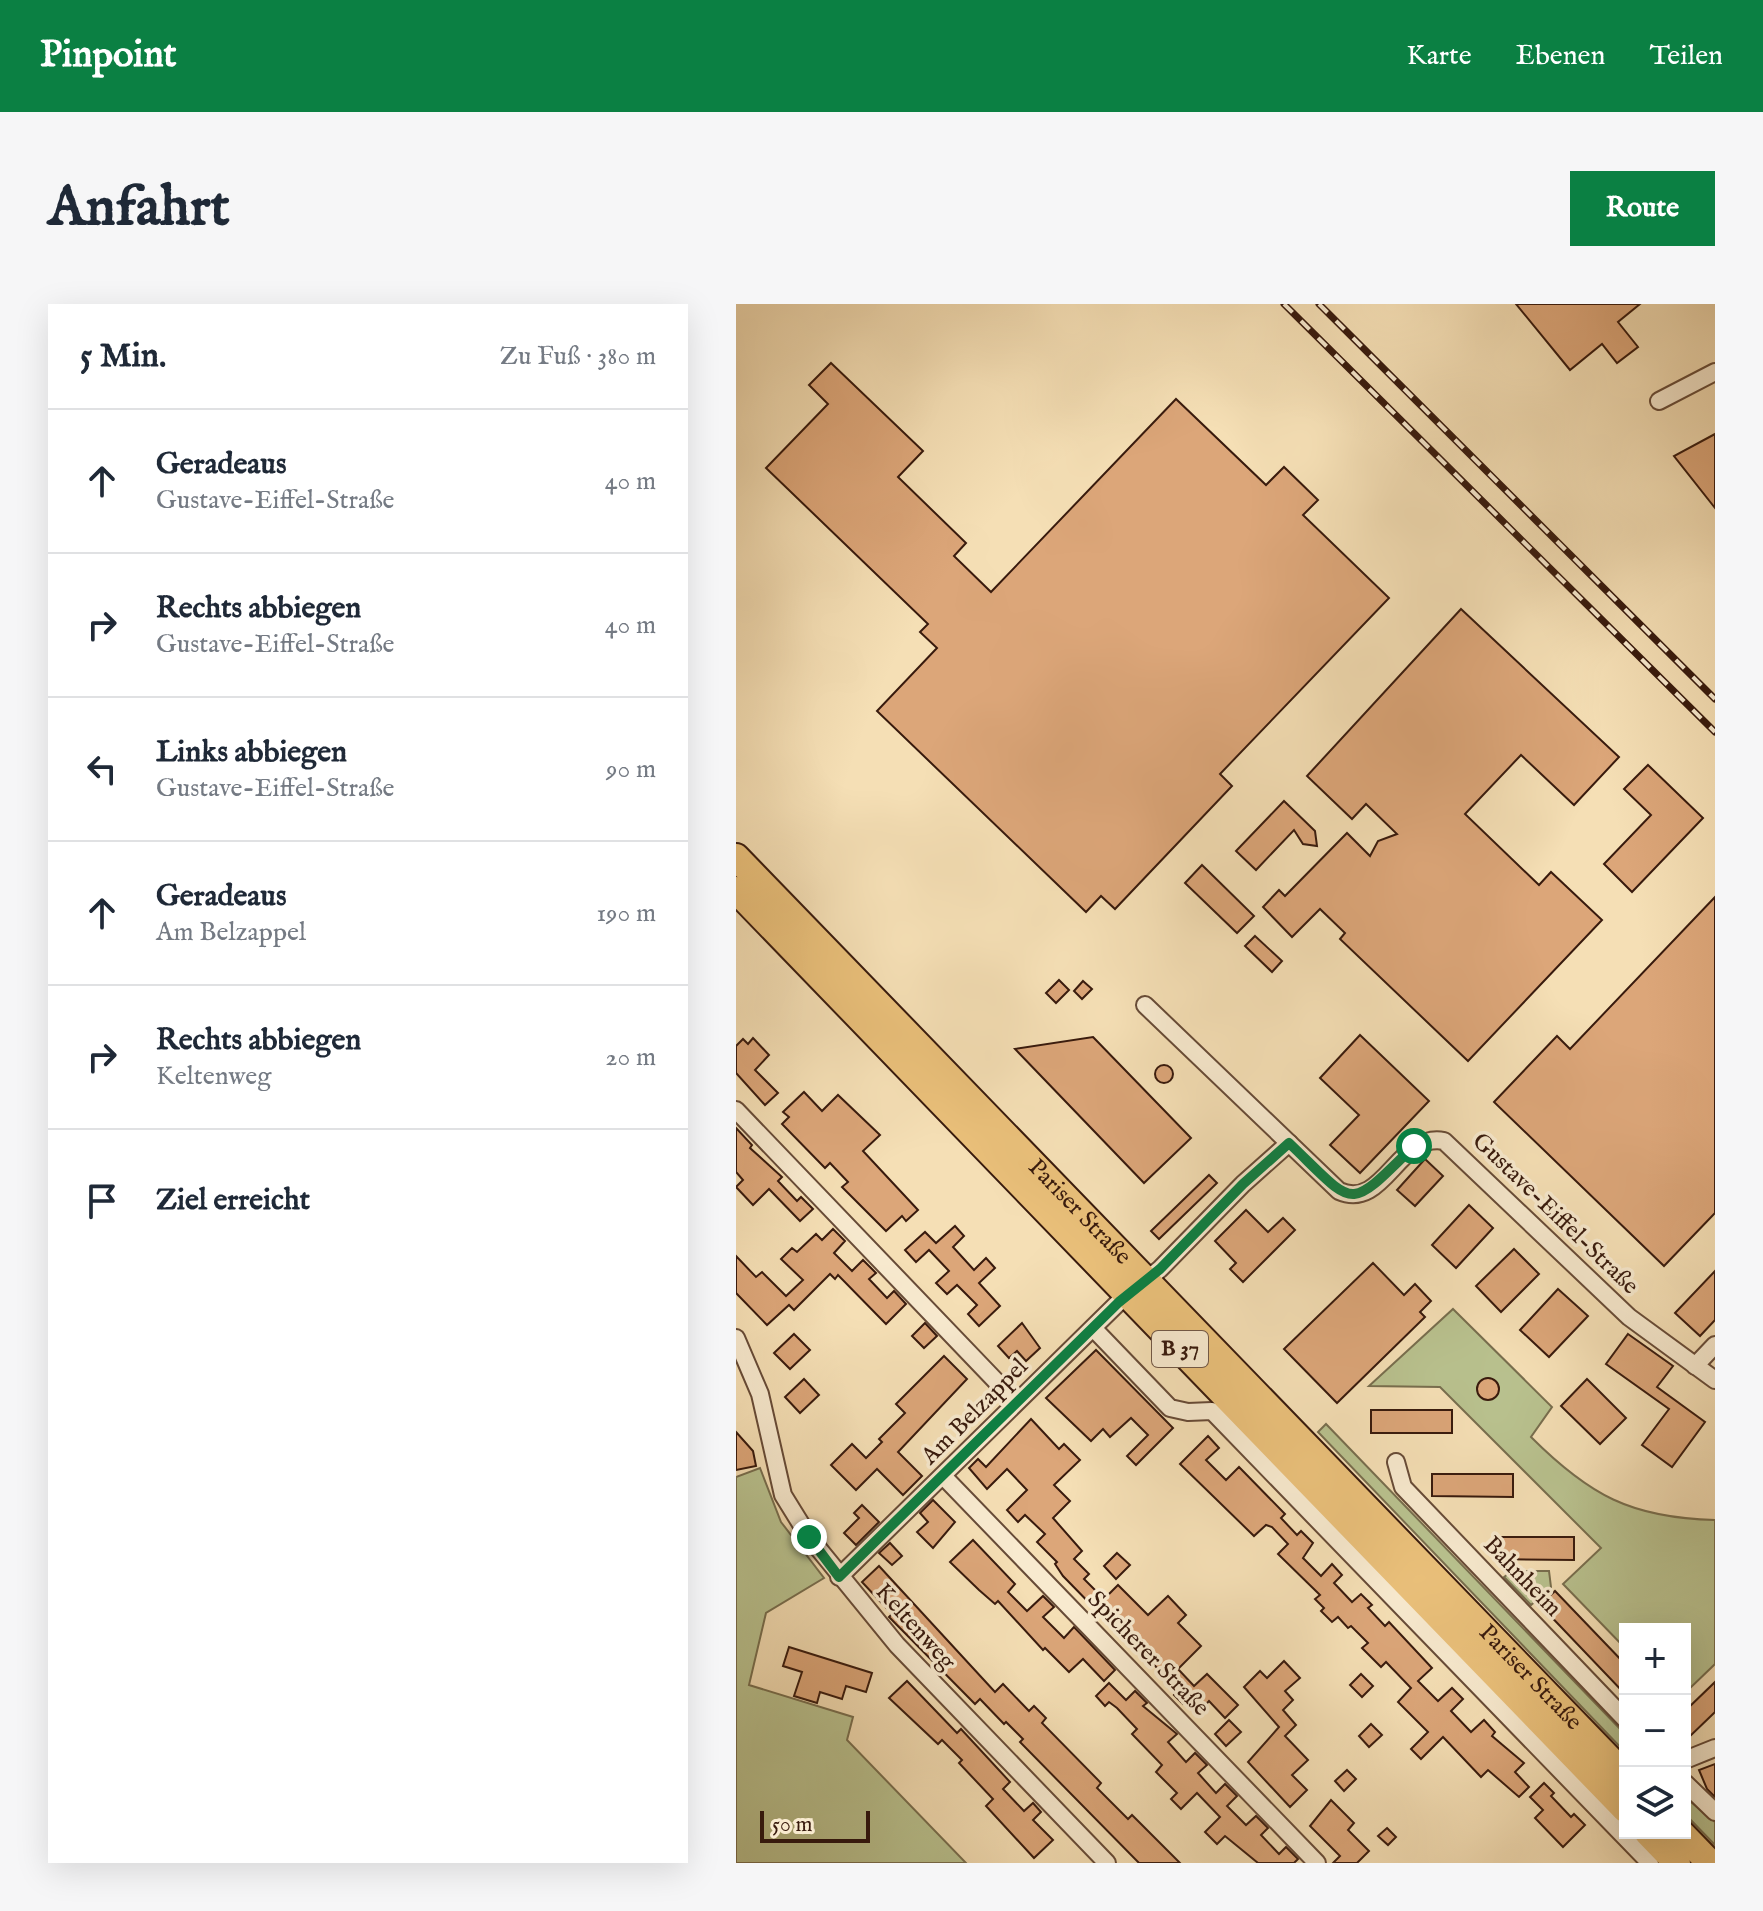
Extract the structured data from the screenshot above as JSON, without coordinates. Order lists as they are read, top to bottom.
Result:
{
  "streets": {
    "main road": ["Pariser Straße", "B 37"],
    "street": [
      "Gustave-Eiffel-Straße",
      "Am Belzappel",
      "Bahnheim",
      "Keltenweg",
      "Spicherer Straße"
    ]
  },
  "crossings": [
    ["Pariser Straße", "Am Belzappel"],
    ["Am Belzappel", "Keltenweg"],
    ["Am Belzappel", "Spicherer Straße"]
  ],
  "scale_bar": "50 m",
  "page": {
    "header": "Pinpoint",
    "nav": ["Karte", "Ebenen", "Teilen"],
    "buttons": "Route",
    "title": "Anfahrt",
    "heading": ["5 Min.", "Zu Fuß · 380 m"],
    "list": [
      ["Geradeaus", "Gustave-Eiffel-Straße", "40 m"],
      ["Rechts abbiegen", "Gustave-Eiffel-Straße", "40 m"],
      ["Links abbiegen", "Gustave-Eiffel-Straße", "90 m"],
      ["Geradeaus", "Am Belzappel", "190 m"],
      ["Rechts abbiegen", "Keltenweg", "20 m"],
      "Ziel erreicht"
    ],
    "map_buttons": ["+", "−"],
    "scale": "50 m"
  }
}
